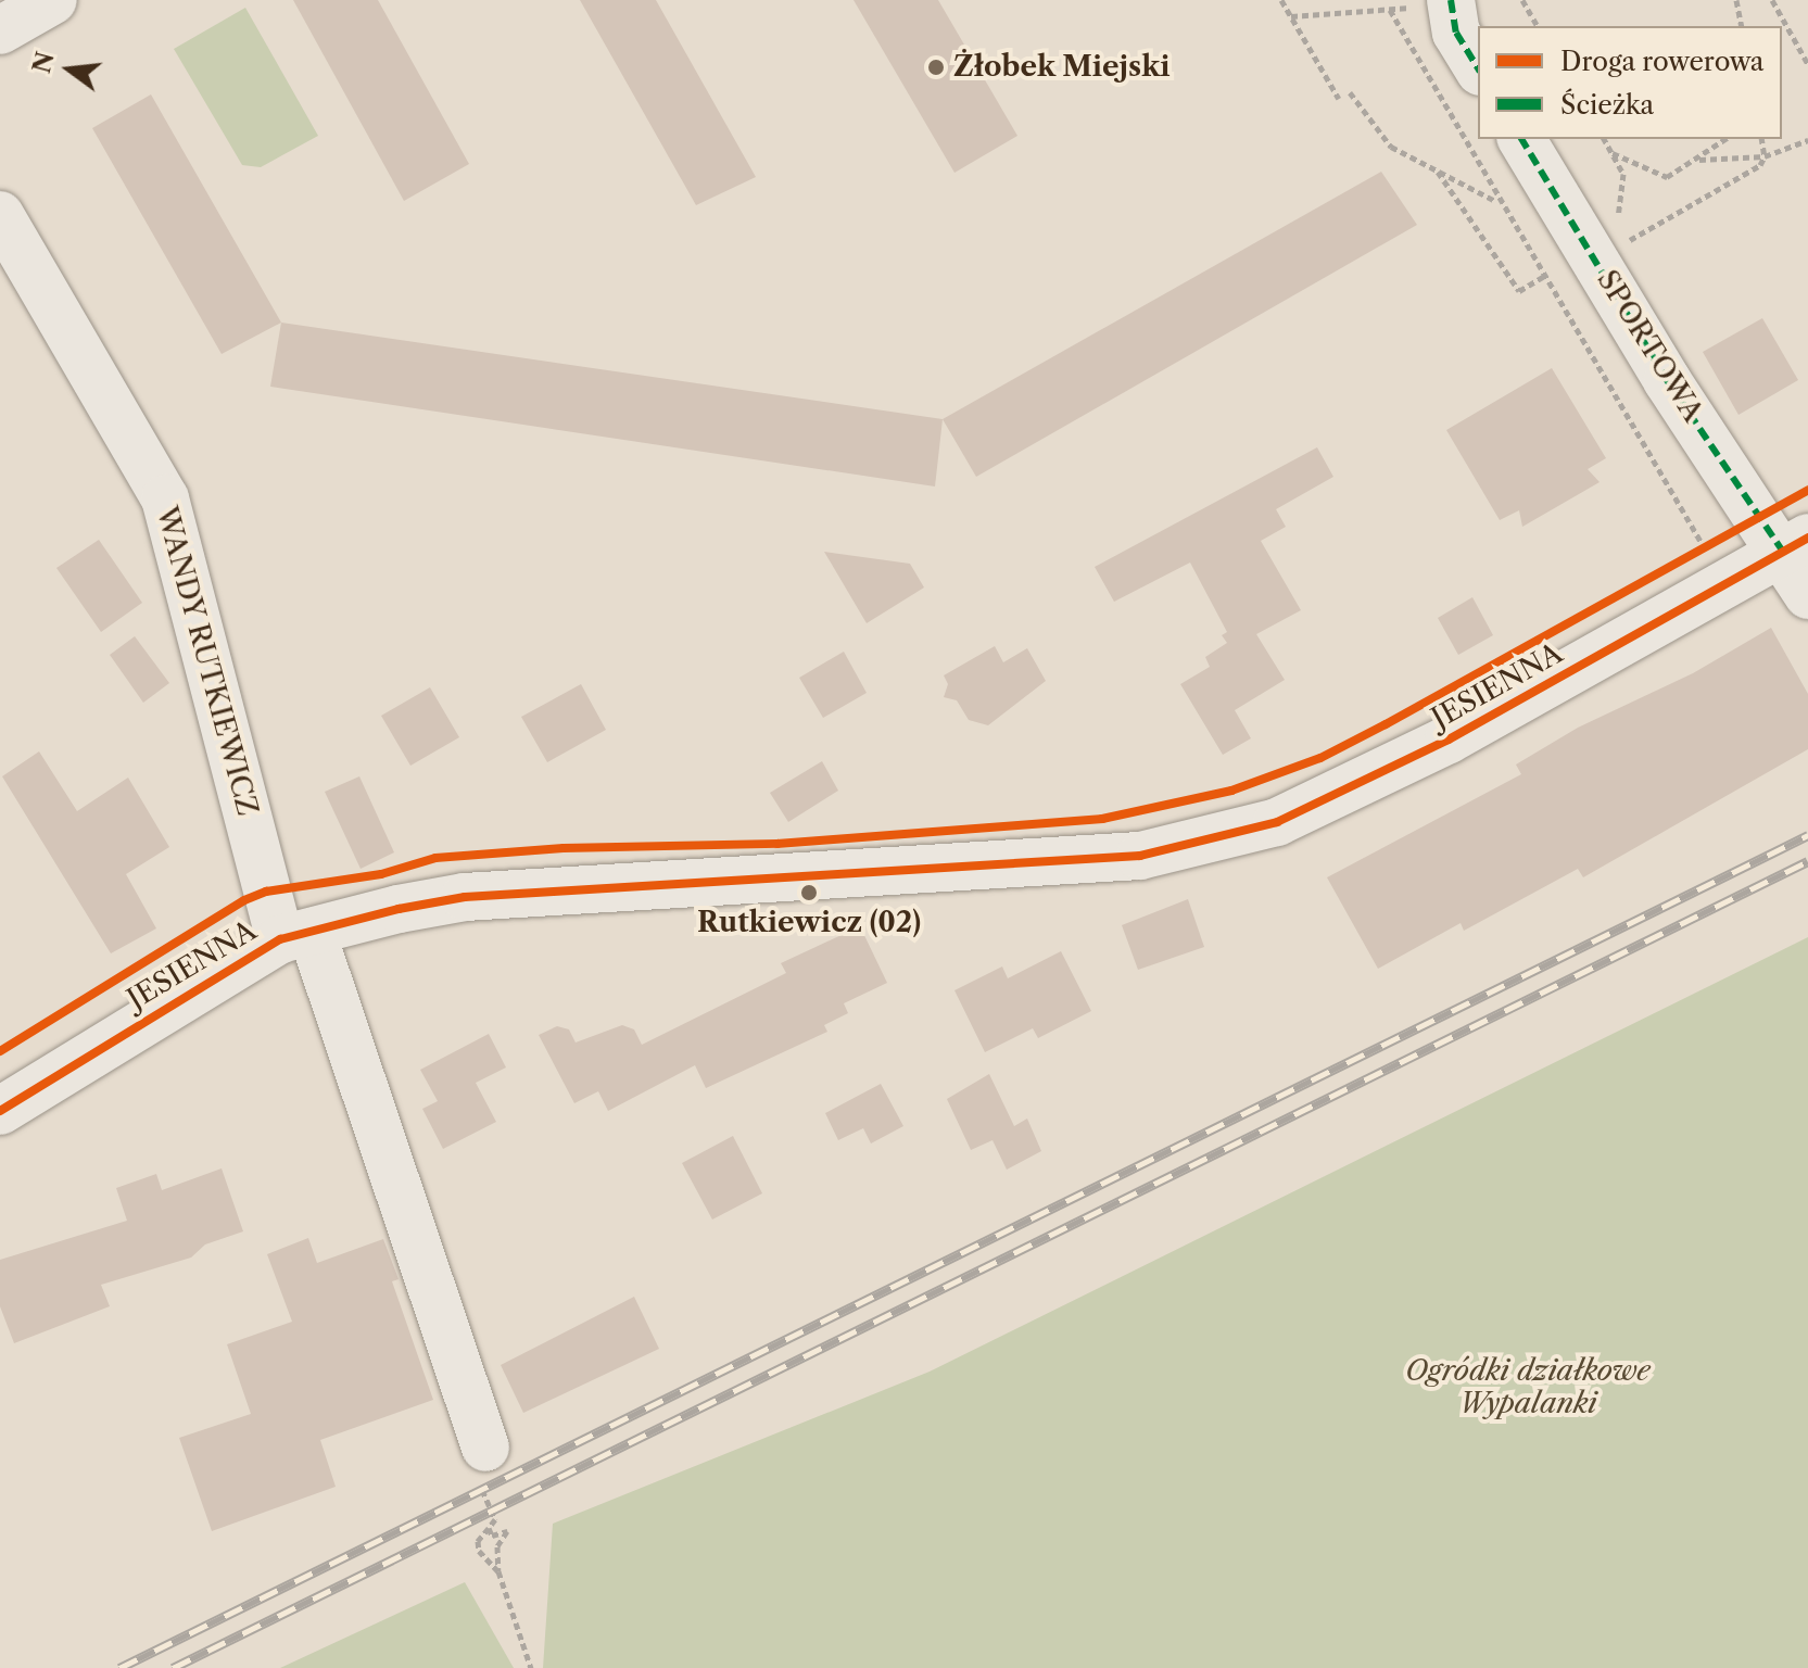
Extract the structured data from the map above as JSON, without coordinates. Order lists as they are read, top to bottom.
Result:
{
  "streets": {
    "street": ["SPORTOWA", "WANDY RUTKIEWICZ", "JESIENNA"]
  },
  "crossings": [
    ["SPORTOWA", "JESIENNA"],
    ["WANDY RUTKIEWICZ", "JESIENNA"]
  ],
  "parks": ["Ogródki działkowe Wypalanki"],
  "places": ["Żłobek Miejski", "Rutkiewicz (02)"],
  "legend": ["Droga rowerowa", "Ścieżka"],
  "north": "left"
}
